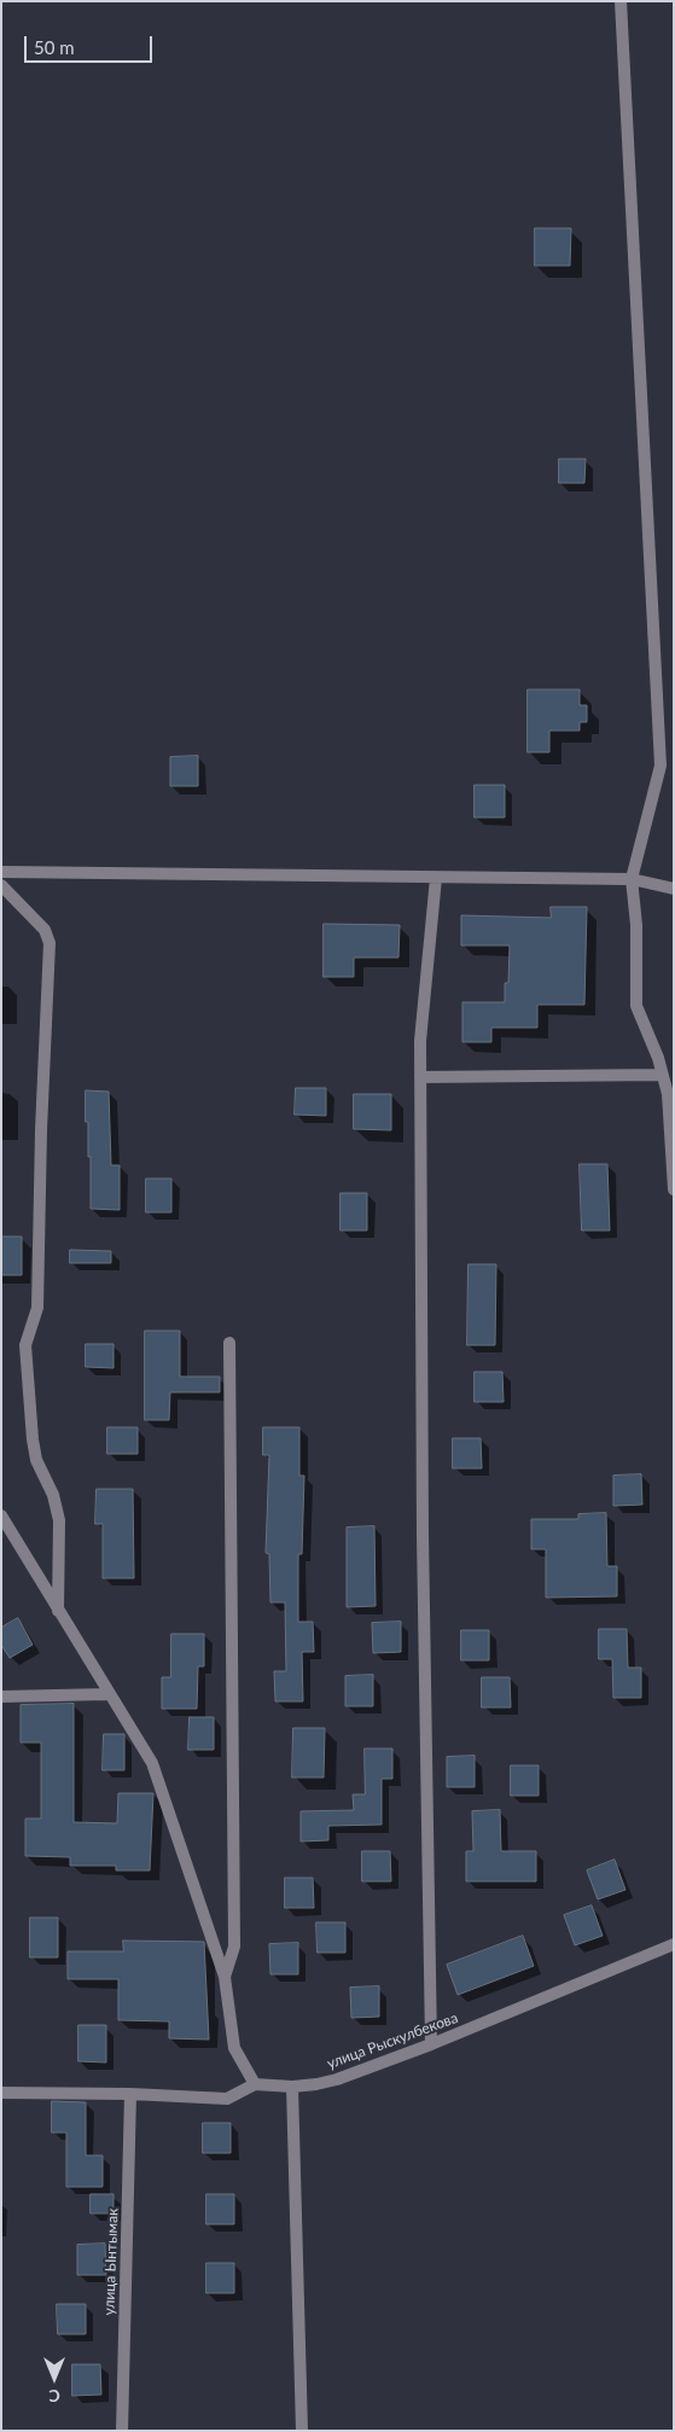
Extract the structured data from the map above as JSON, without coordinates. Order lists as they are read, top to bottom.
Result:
{
  "streets": {
    "street": ["улица Рыскулбекова", "улица Ынтымак"]
  },
  "scale_bar": "50 m",
  "north": "bottom"
}
